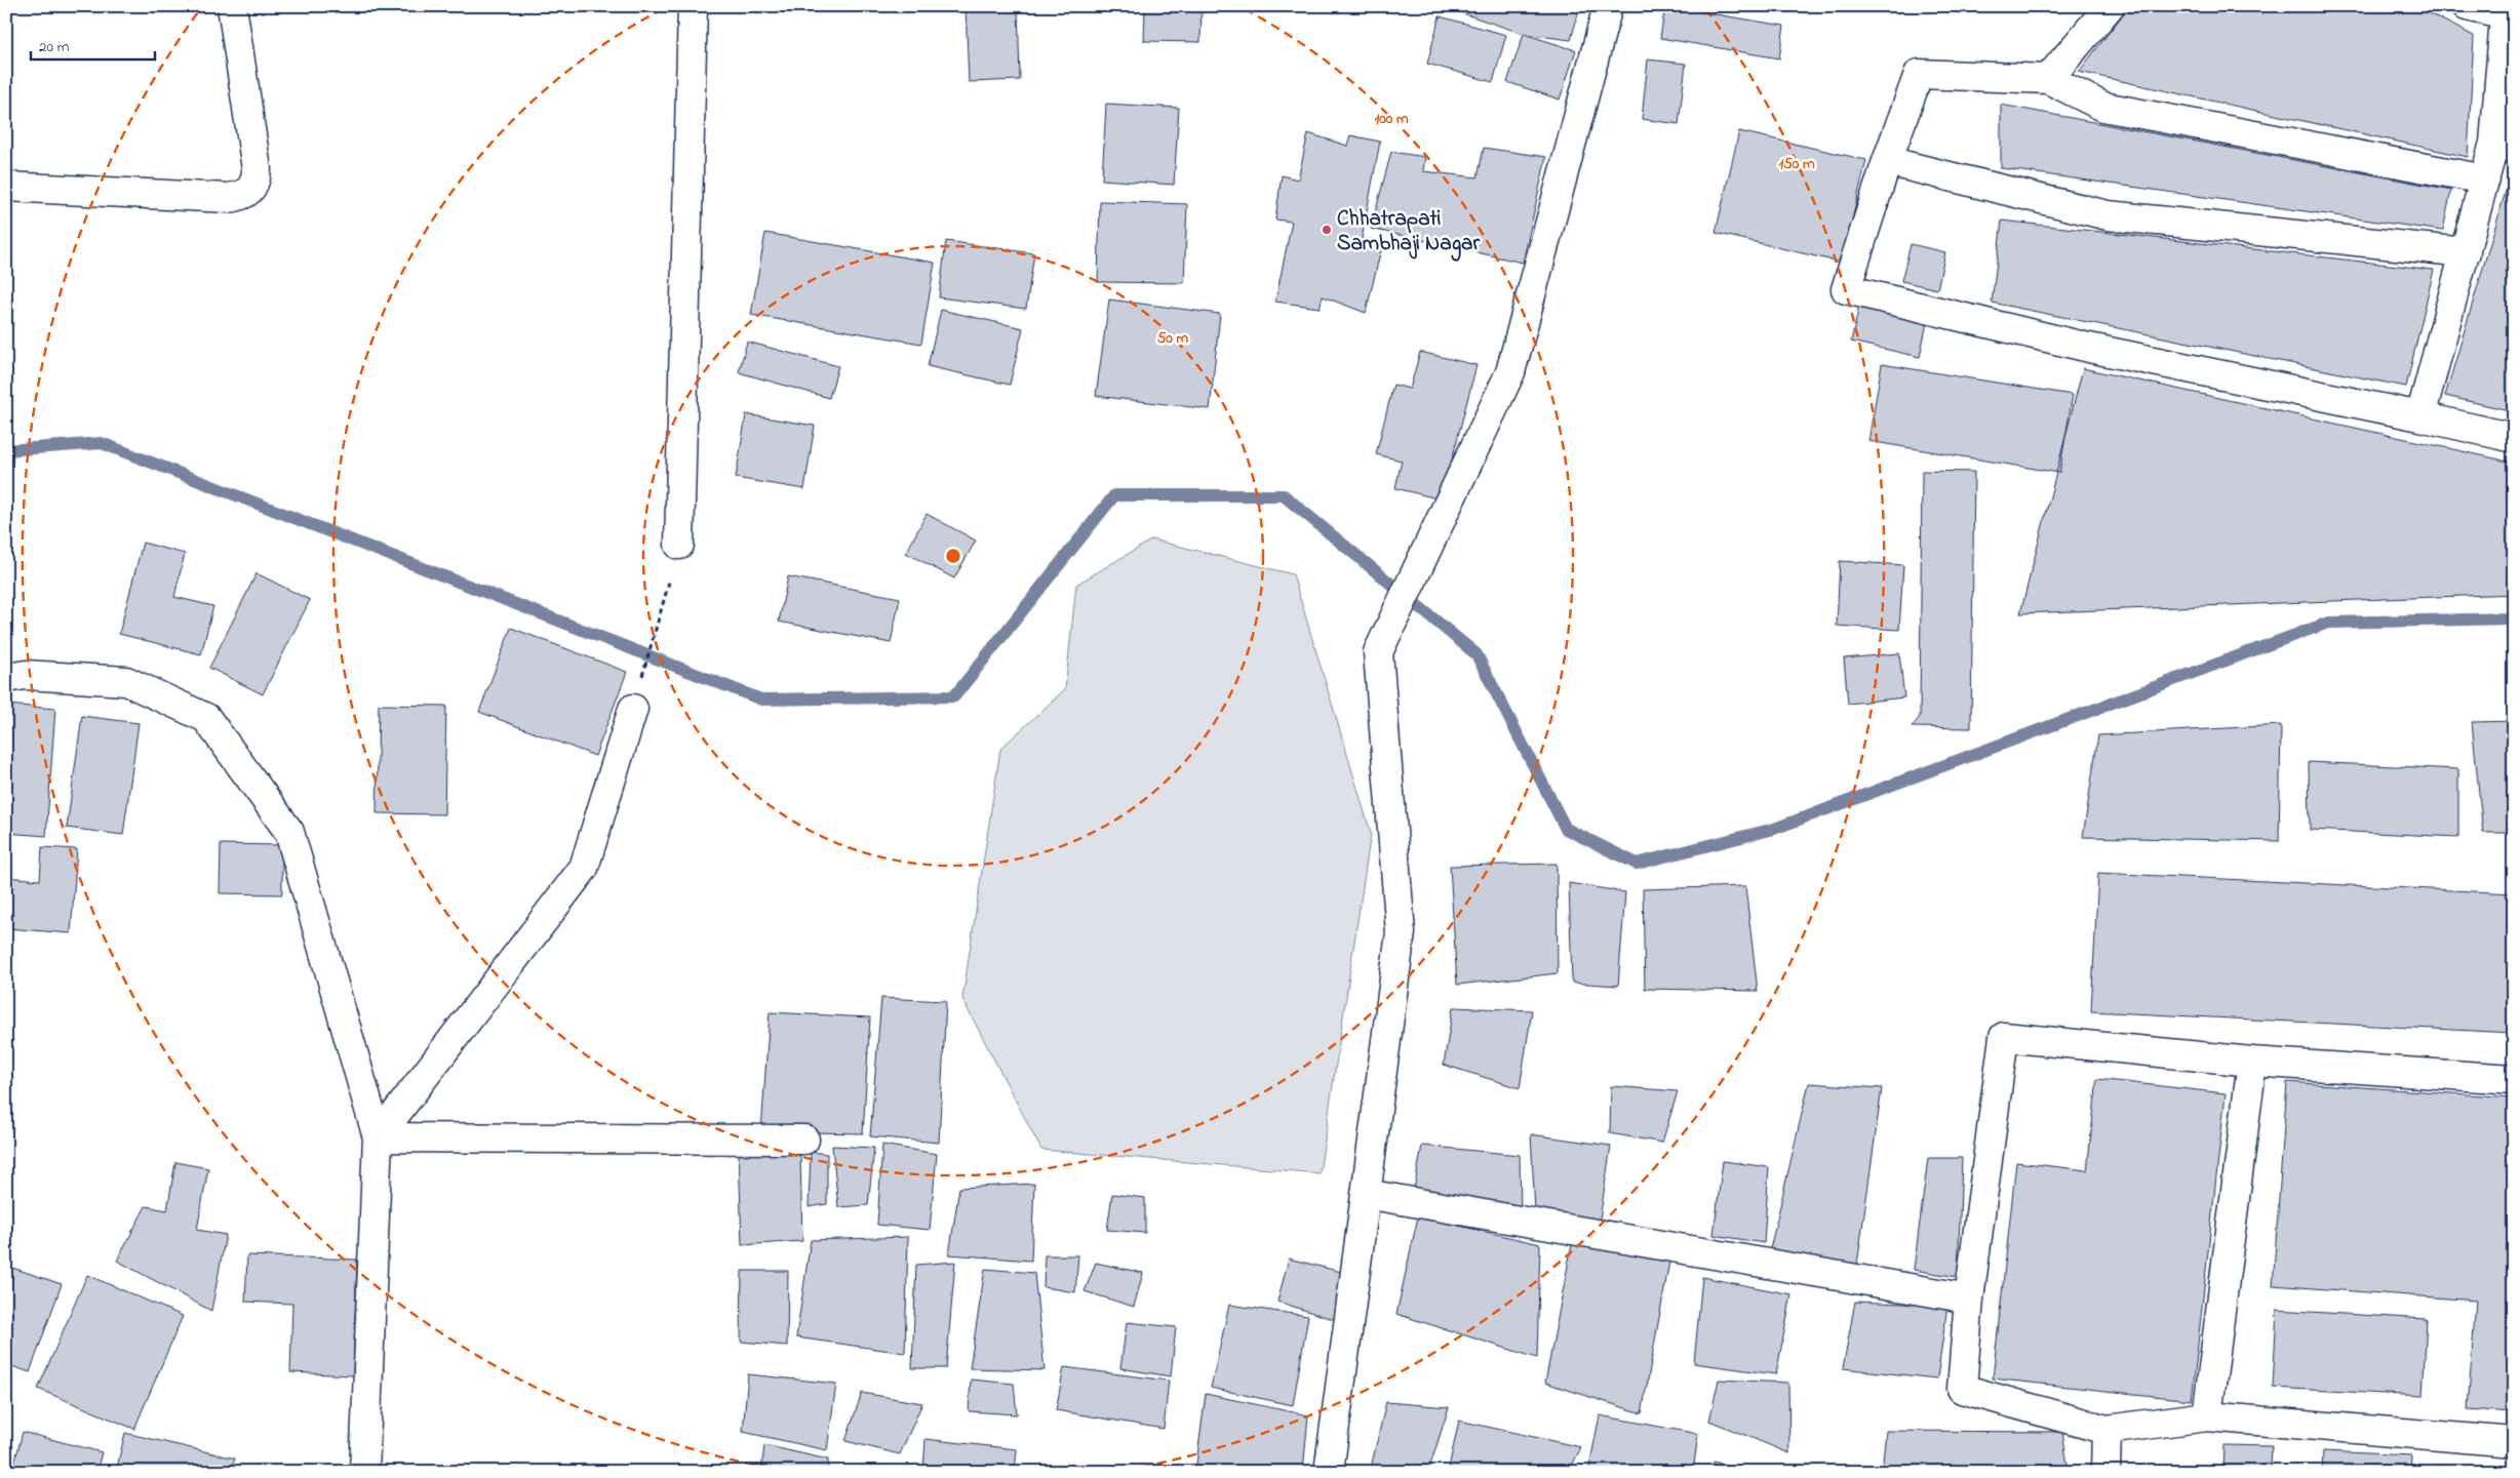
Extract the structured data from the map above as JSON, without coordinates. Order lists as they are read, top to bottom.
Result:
{
  "places": ["Chhatrapati Sambhaji Nagar"],
  "scale_bar": "20 m",
  "rings": ["100 m", "150 m", "50 m"]
}
